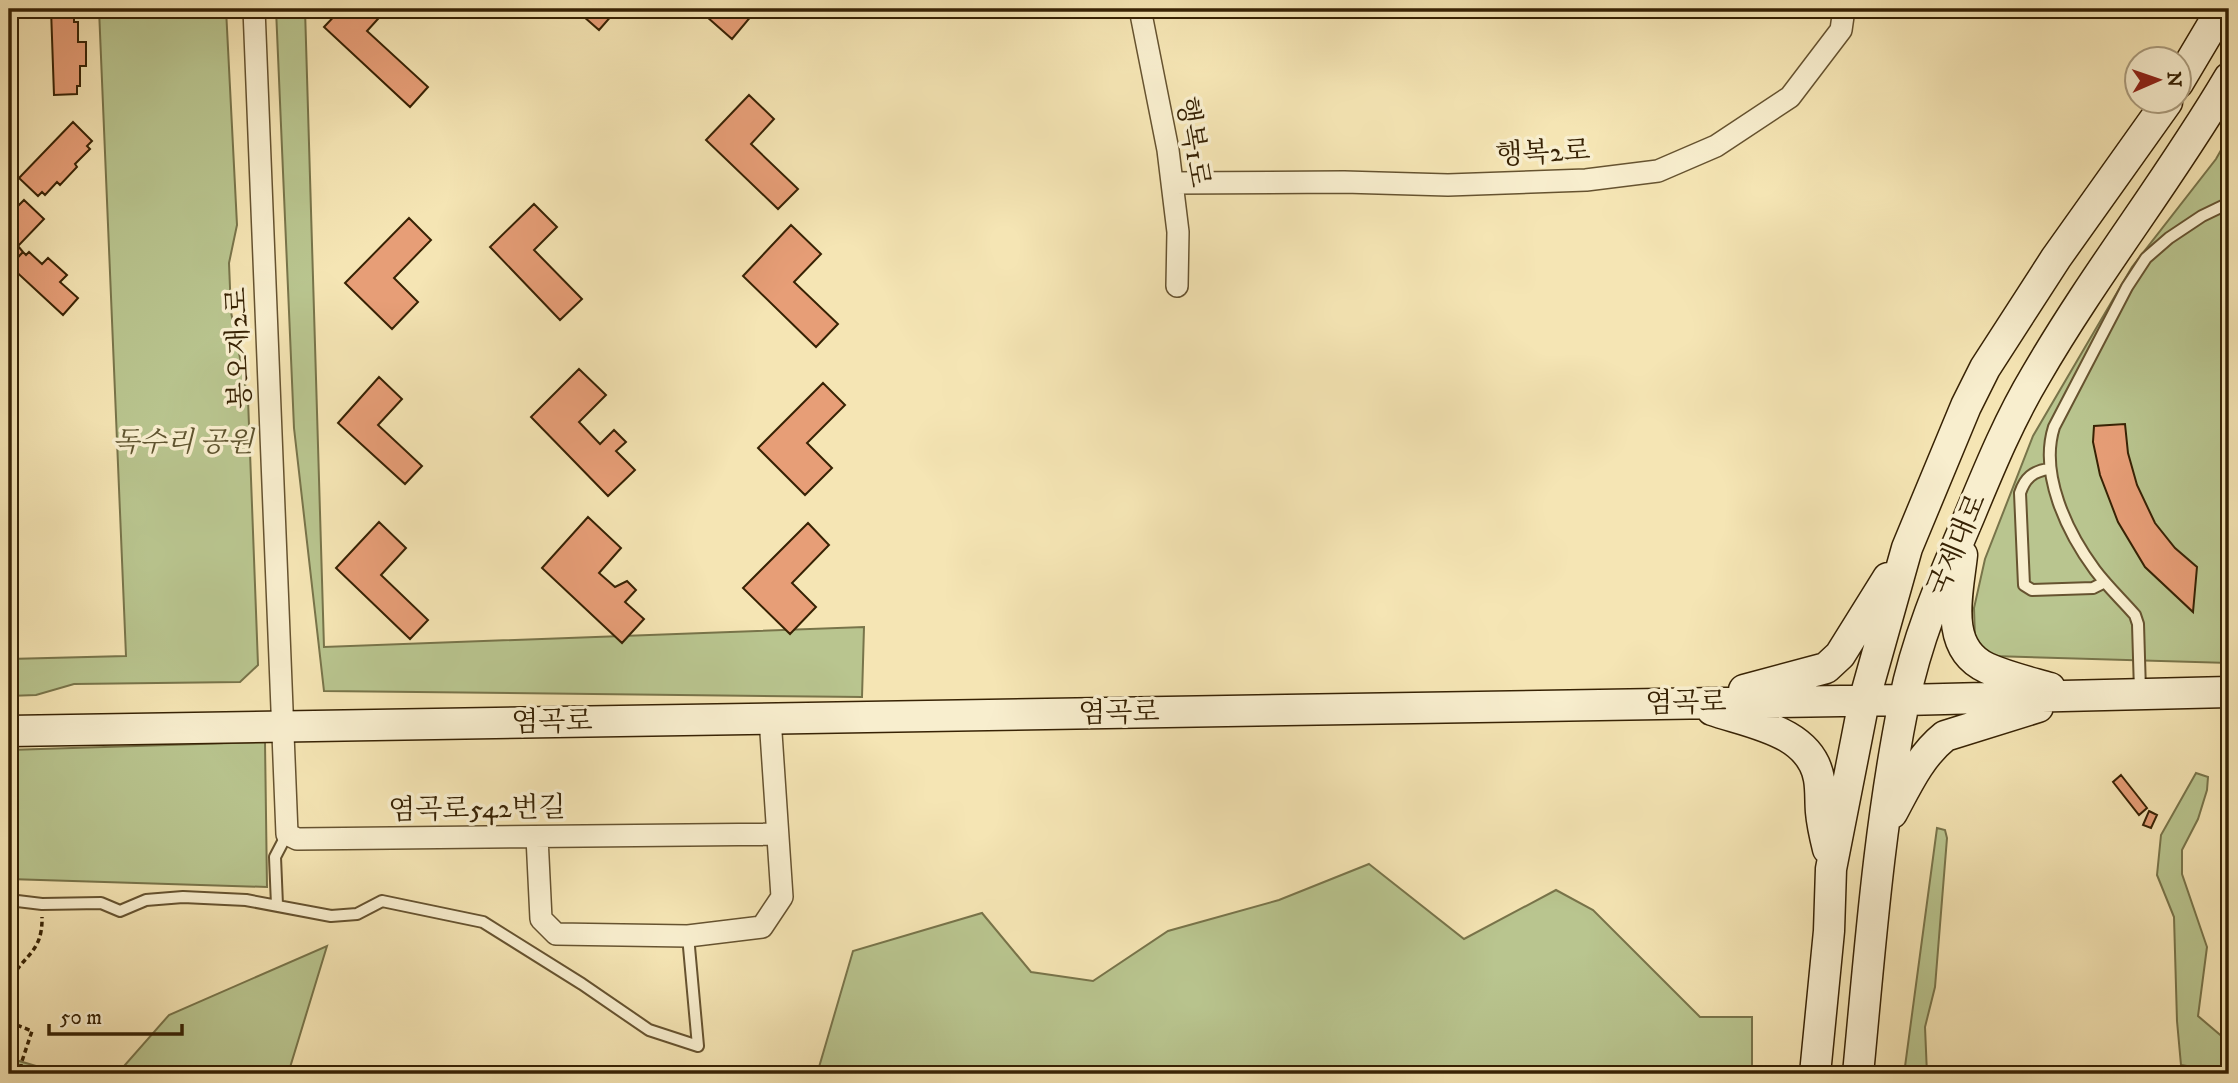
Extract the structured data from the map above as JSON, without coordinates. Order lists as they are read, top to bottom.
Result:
{
  "streets": {
    "main road": ["국제대로", "염곡로"],
    "street": [
      "행복1로",
      "행복2로",
      "봉오재2로",
      "염곡로542번길"
    ]
  },
  "crossings": [
    ["행복1로", "행복2로"],
    ["봉오재2로", "염곡로"],
    ["국제대로", "염곡로"]
  ],
  "parks": ["독수리 공원"],
  "scale_bar": "50 m",
  "north": "right"
}
